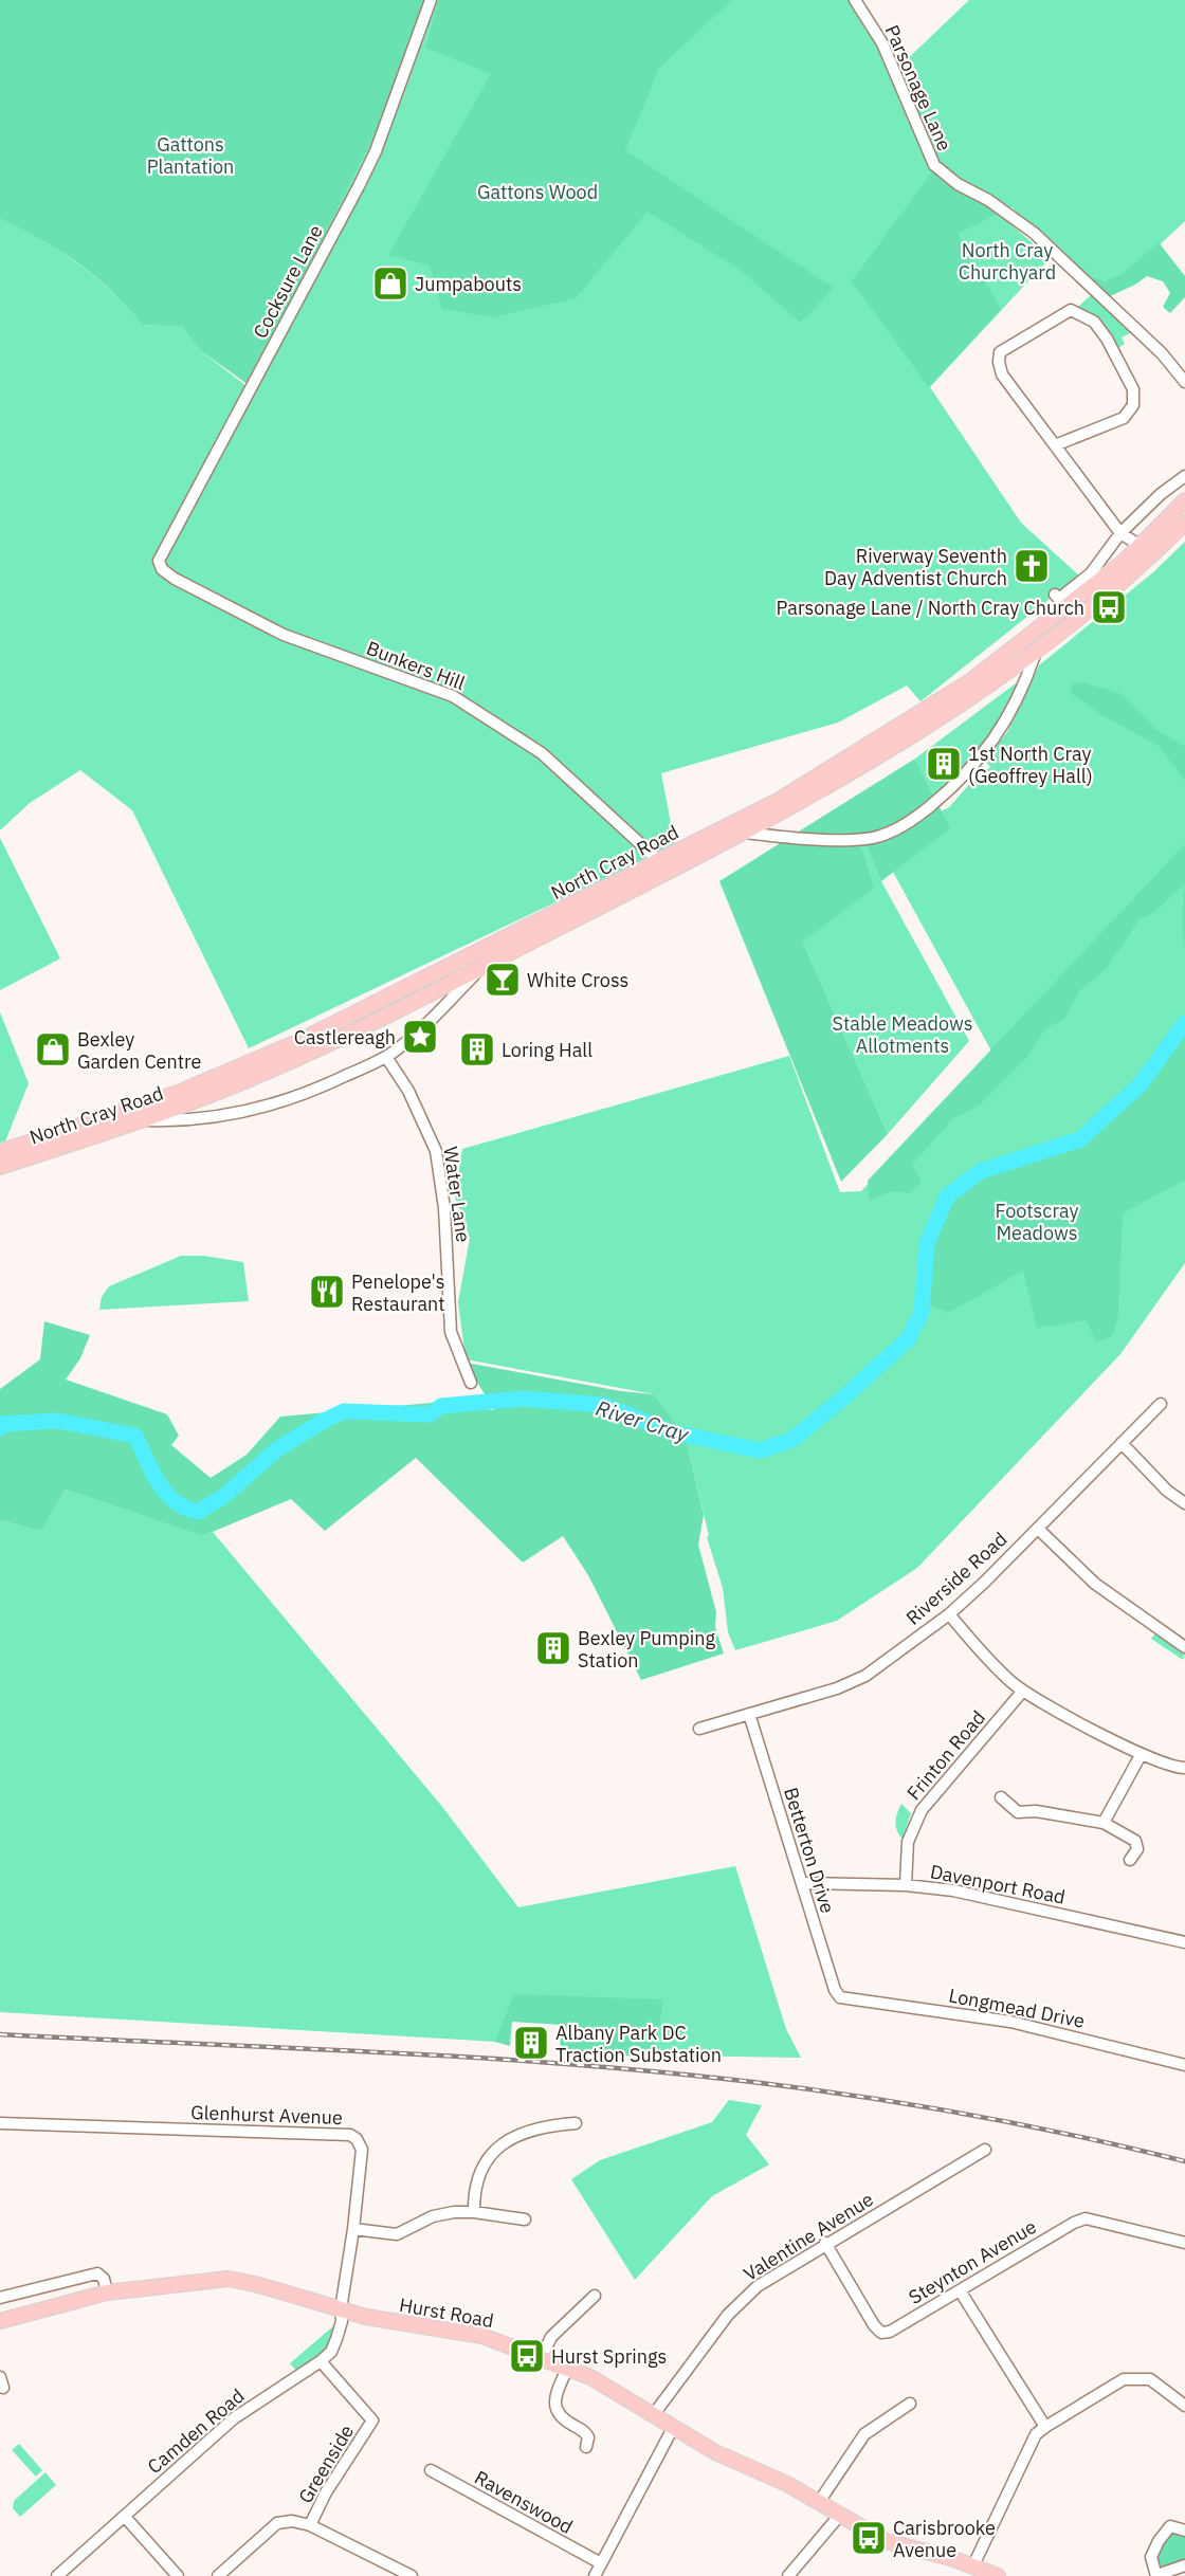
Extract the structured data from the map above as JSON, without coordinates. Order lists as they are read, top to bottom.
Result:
{
  "streets": {
    "main road": ["North Cray Road", "Hurst Road"],
    "street": [
      "Parsonage Lane",
      "Cocksure Lane",
      "Bunkers Hill",
      "Water Lane",
      "Riverside Road",
      "Frinton Road",
      "Betterton Drive",
      "Davenport Road",
      "Longmead Drive",
      "Glenhurst Avenue",
      "Valentine Avenue",
      "Steynton Avenue",
      "Camden Road",
      "Greenside",
      "Ravenswood"
    ]
  },
  "crossings": [
    ["Cocksure Lane", "Bunkers Hill"],
    ["Bunkers Hill", "North Cray Road"],
    ["Riverside Road", "Betterton Drive"],
    ["Frinton Road", "Davenport Road"],
    ["Betterton Drive", "Davenport Road"],
    ["Betterton Drive", "Longmead Drive"],
    ["Glenhurst Avenue", "Hurst Road"],
    ["Glenhurst Avenue", "Camden Road"],
    ["Valentine Avenue", "Steynton Avenue"],
    ["Valentine Avenue", "Hurst Road"],
    ["Hurst Road", "Camden Road"],
    ["Camden Road", "Greenside"]
  ],
  "water": ["River Cray"],
  "parks": [
    "Gattons Plantation",
    "Gattons Wood",
    "North Cray Churchyard",
    "Stable Meadows Allotments",
    "Footscray Meadows"
  ],
  "places": {
    "shop": ["Jumpabouts", "Bexley Garden Centre"],
    "church": ["Riverway Seventh Day Adventist Church"],
    "bus stop": ["Parsonage Lane / North Cray Church", "Hurst Springs", "Carisbrooke Avenue"],
    "building": [
      "1st North Cray (Geoffrey Hall)",
      "Loring Hall",
      "Bexley Pumping Station",
      "Albany Park DC Traction Substation"
    ],
    "bar": ["White Cross"],
    "place": ["Castlereagh"],
    "restaurant": ["Penelope's Restaurant"]
  }
}
